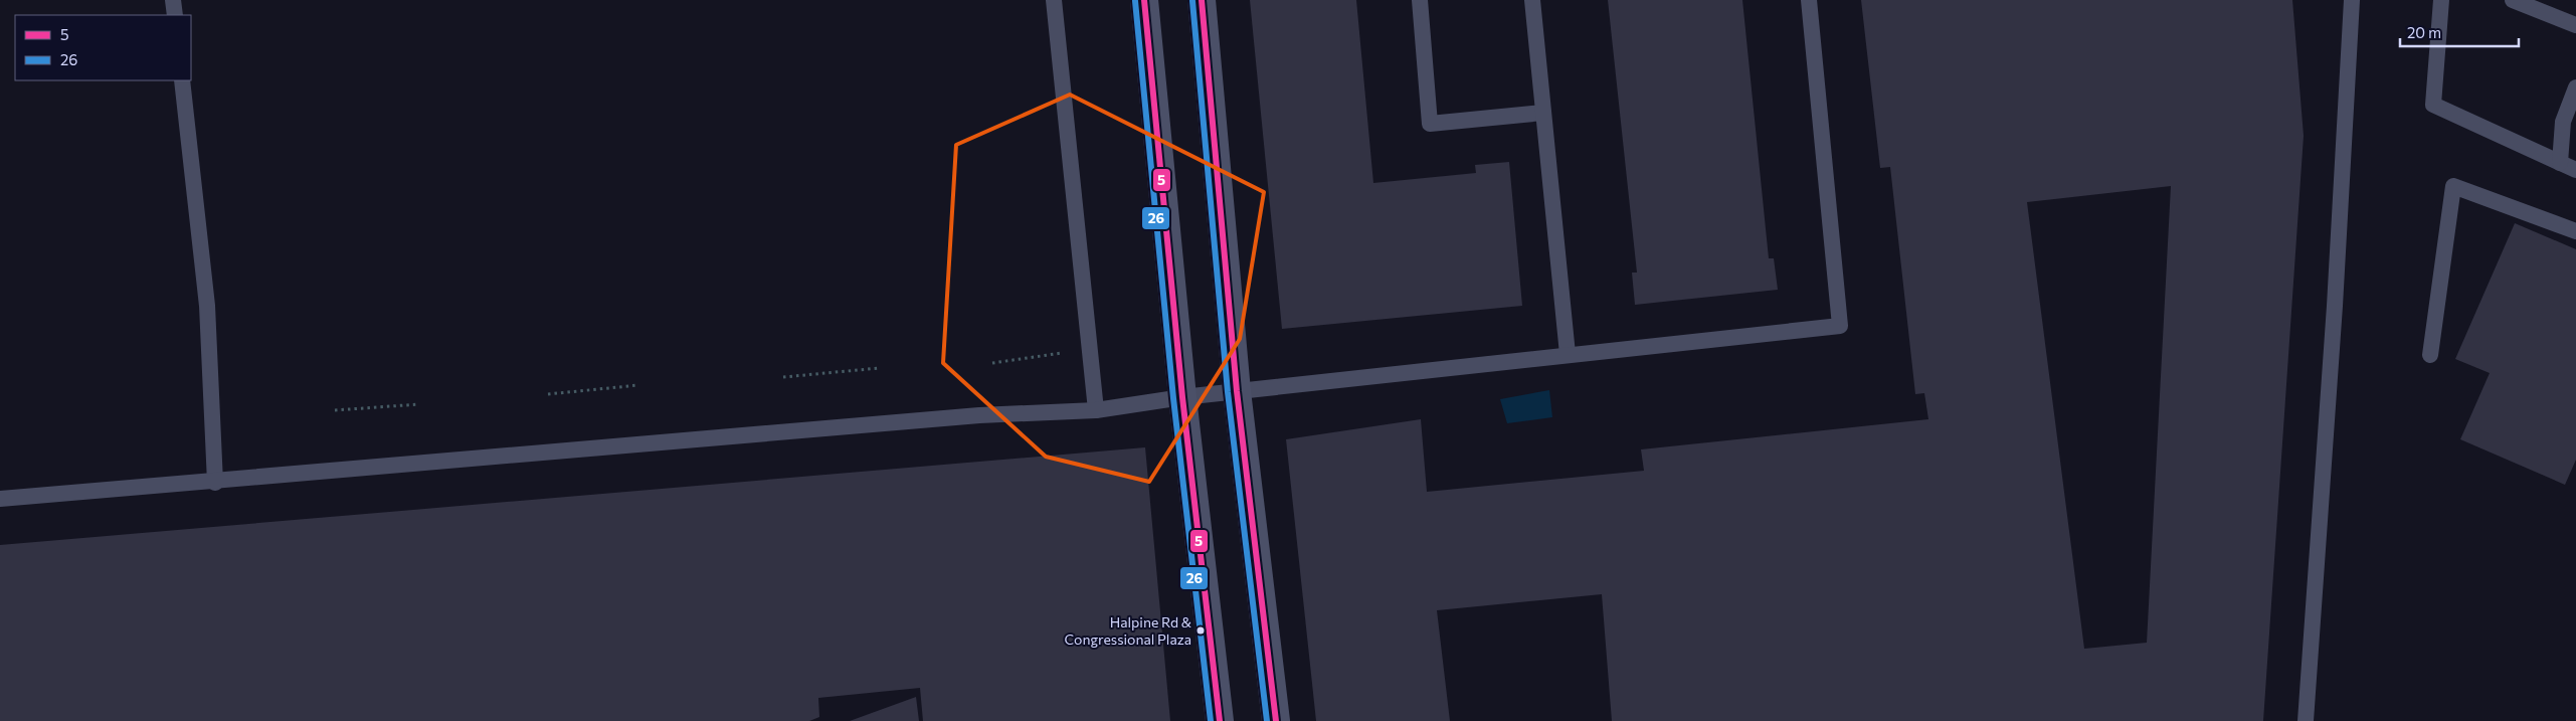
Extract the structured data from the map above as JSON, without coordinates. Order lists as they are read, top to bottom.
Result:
{
  "places": ["Halpine Rd & Congressional Plaza"],
  "lines": ["transit line 5", "transit line 26"],
  "legend": ["5", "26"],
  "scale_bar": "20 m"
}
